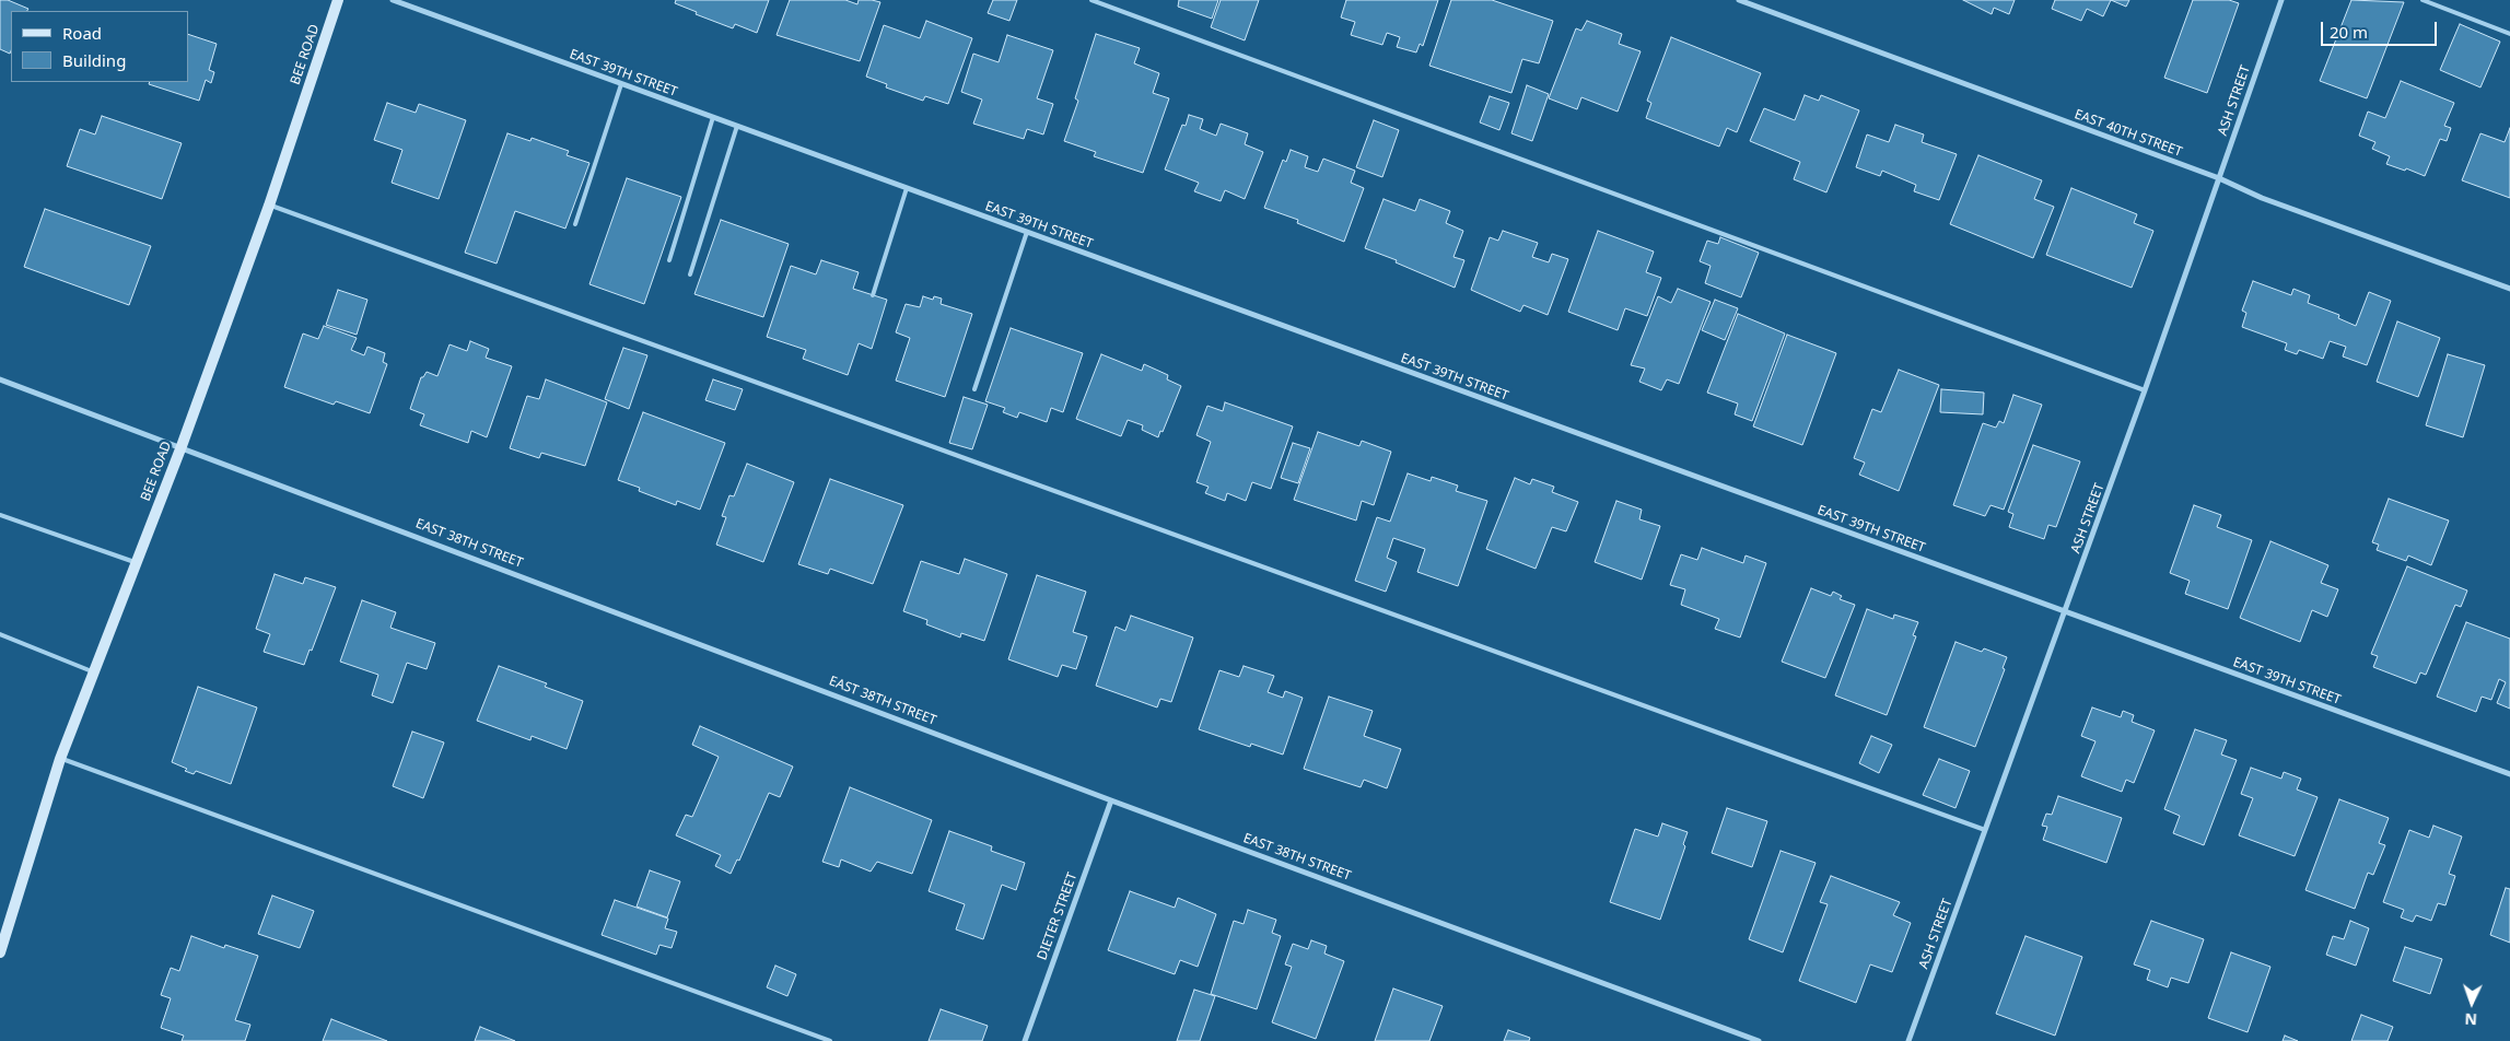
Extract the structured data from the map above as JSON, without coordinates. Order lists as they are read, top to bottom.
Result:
{
  "streets": {
    "main road": ["BEE ROAD"],
    "street": [
      "EAST 39TH STREET",
      "ASH STREET",
      "EAST 40TH STREET",
      "EAST 38TH STREET",
      "DIETER STREET"
    ]
  },
  "crossings": [
    ["BEE ROAD", "EAST 38TH STREET"],
    ["EAST 39TH STREET", "ASH STREET"],
    ["ASH STREET", "EAST 40TH STREET"],
    ["EAST 38TH STREET", "DIETER STREET"]
  ],
  "legend": ["Road", "Building"],
  "scale_bar": "20 m",
  "north": "bottom"
}
